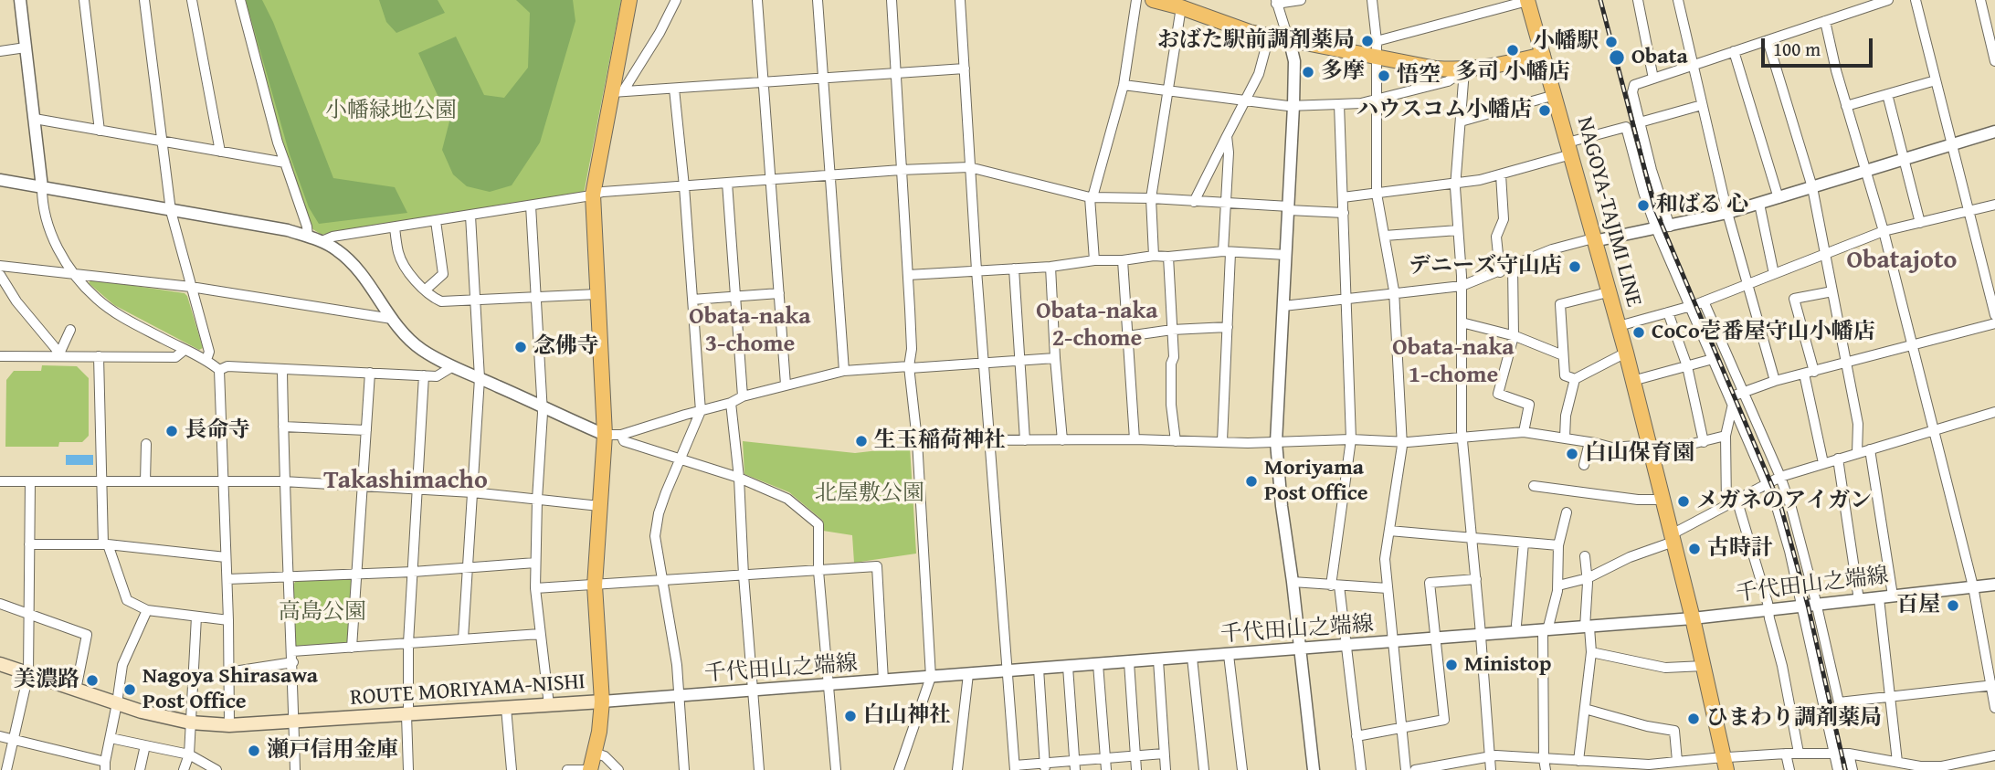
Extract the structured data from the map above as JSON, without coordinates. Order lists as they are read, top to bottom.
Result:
{
  "streets": {
    "main road": ["NAGOYA-TAJIMI LINE", "ROUTE MORIYAMA-NISHI"],
    "street": ["千代田山之端線"]
  },
  "crossings": [
    ["NAGOYA-TAJIMI LINE", "千代田山之端線"],
    ["千代田山之端線", "ROUTE MORIYAMA-NISHI"]
  ],
  "districts": [
    "Obatajoto",
    "Obata-naka 2-chome",
    "Obata-naka 3-chome",
    "Obata-naka 1-chome",
    "Takashimacho"
  ],
  "parks": ["小幡緑地公園", "北屋敷公園", "高島公園"],
  "places": [
    "おばた駅前調剤薬局",
    "小幡駅",
    "多司 小幡店",
    "Obata",
    "多摩",
    "悟空",
    "ハウスコム小幡店",
    "和ばる 心",
    "デニーズ守山店",
    "CoCo壱番屋守山小幡店",
    "念佛寺",
    "長命寺",
    "生玉稲荷神社",
    "白山保育園",
    "Moriyama Post Office",
    "メガネのアイガン",
    "古時計",
    "百屋",
    "Ministop",
    "美濃路",
    "Nagoya Shirasawa Post Office",
    "白山神社",
    "ひまわり調剤薬局",
    "瀬戸信用金庫"
  ],
  "scale_bar": "100 m"
}
